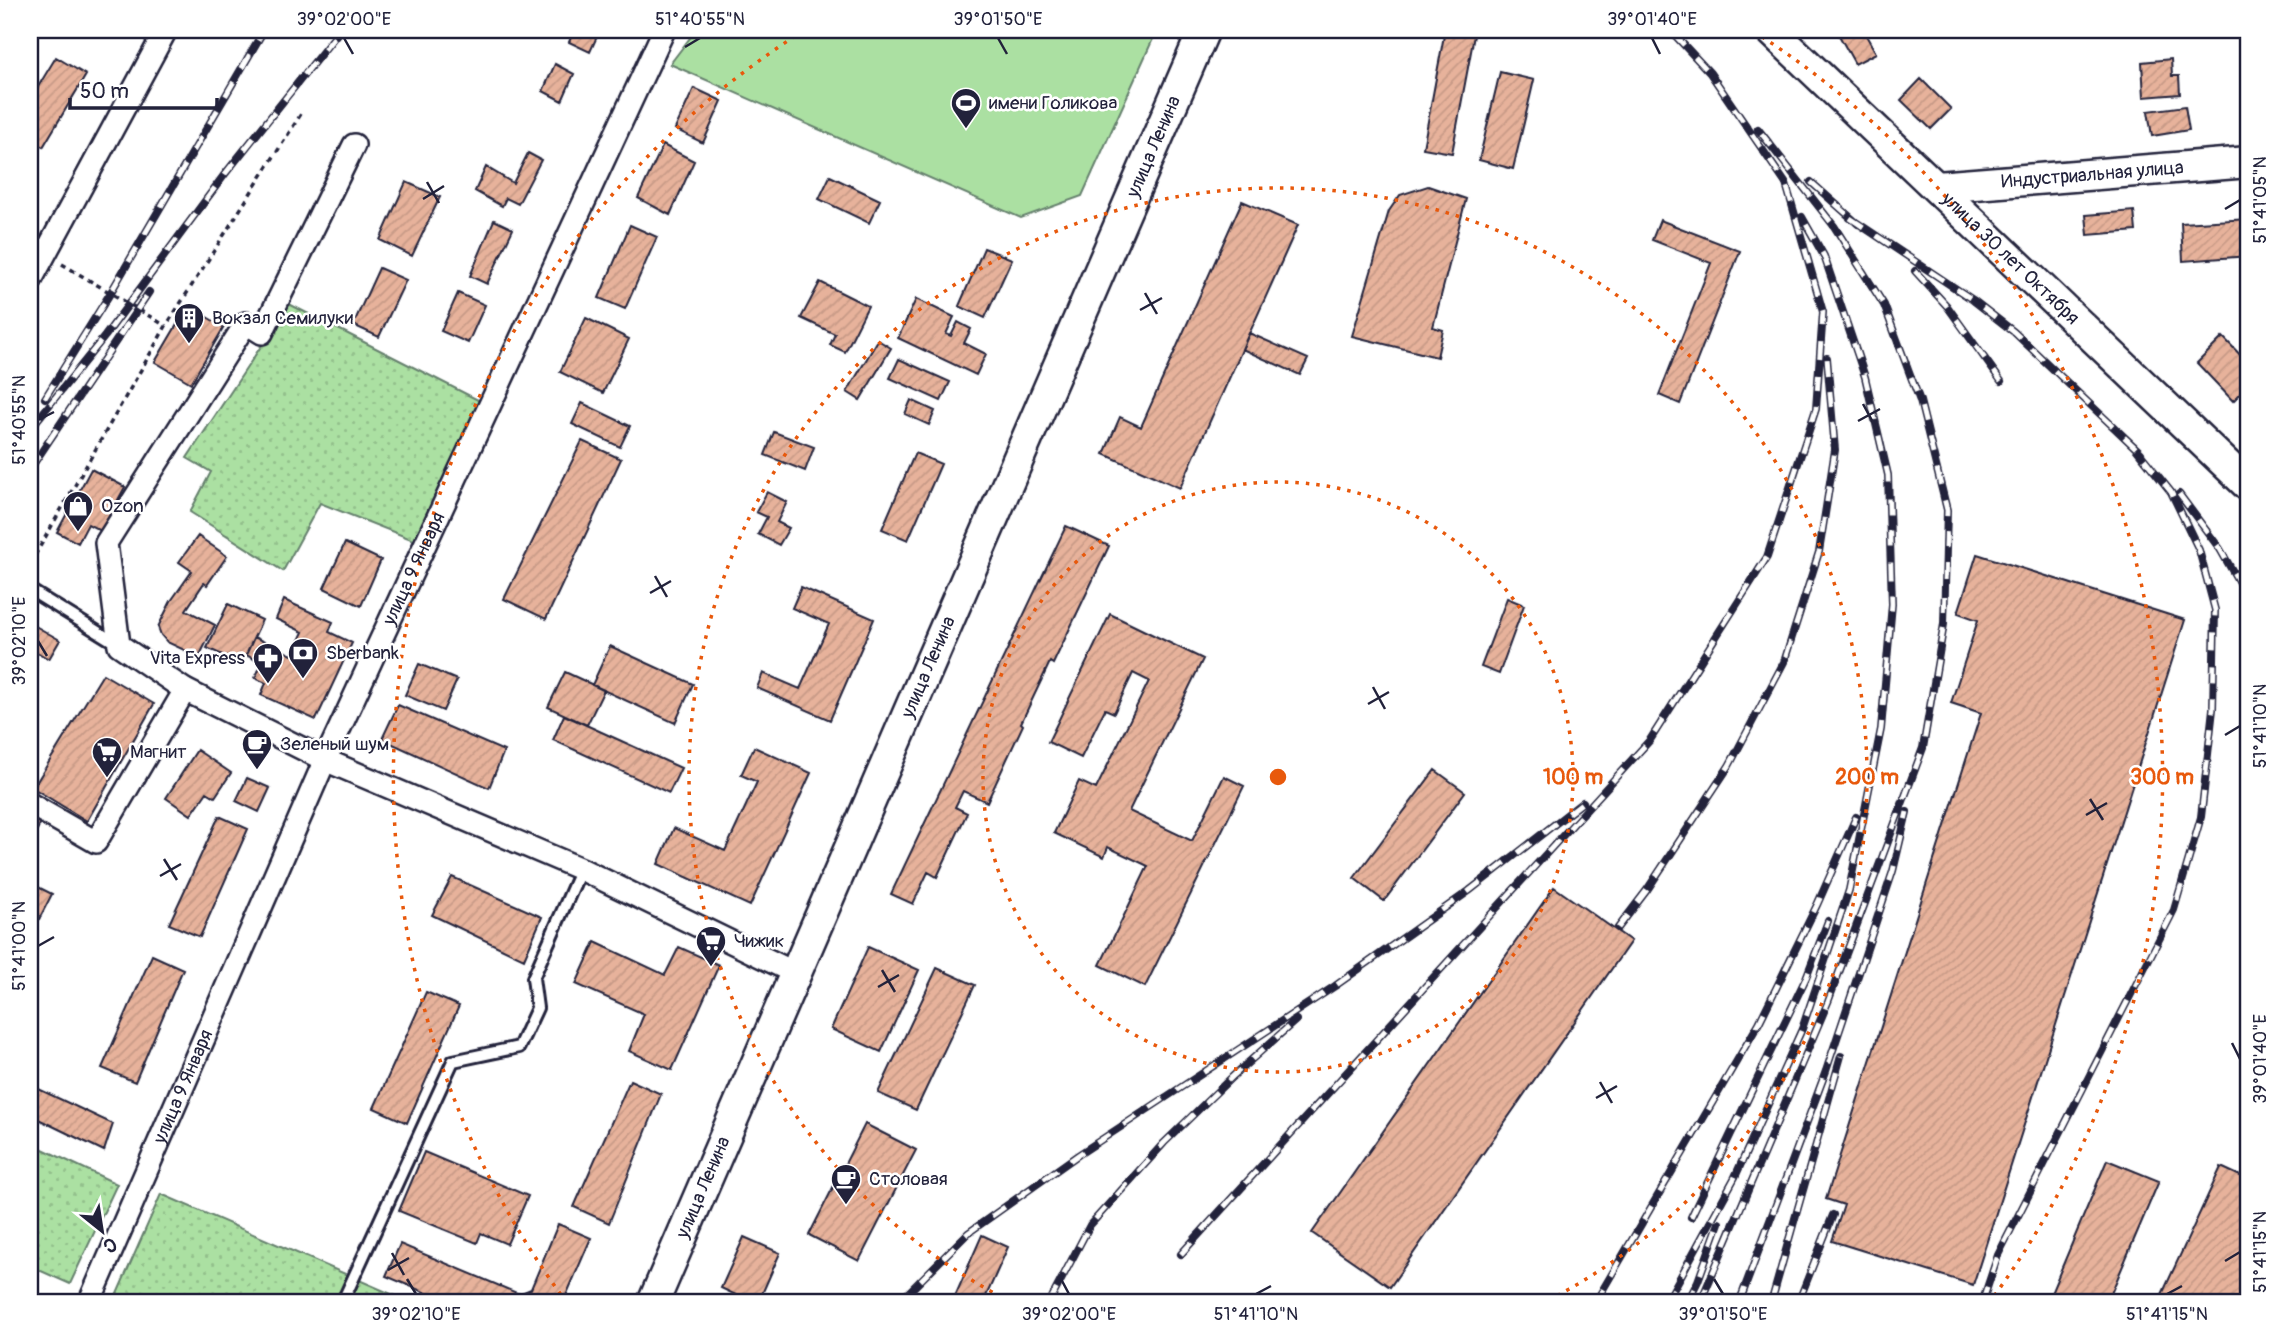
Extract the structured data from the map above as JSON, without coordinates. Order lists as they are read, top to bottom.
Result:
{
  "streets": {
    "street": [
      "улица Ленина",
      "Индустриальная улица",
      "улица 30 лет Октября",
      "улица 9 Января"
    ]
  },
  "crossings": [
    ["Индустриальная улица", "улица 30 лет Октября"]
  ],
  "places": {
    "sports": ["имени Голикова"],
    "building": ["Вокзал Семилуки"],
    "shop": ["Ozon"],
    "bank": ["Sberbank"],
    "pharmacy": ["Vita Express"],
    "cafe": ["Зеленый шум", "Столовая"],
    "supermarket": ["Магнит", "Чижик"]
  },
  "scale_bar": "50 m",
  "north": "bottom right",
  "coordinates": [
    "39°02'00\"E",
    "51°40'55\"N",
    "39°01'50\"E",
    "39°01'40\"E",
    "51°41'05\"N",
    "39°02'10\"E",
    "51°41'10\"N",
    "51°41'00\"N",
    "51°41'15\"N"
  ],
  "rings": ["100 m", "200 m", "300 m"]
}
